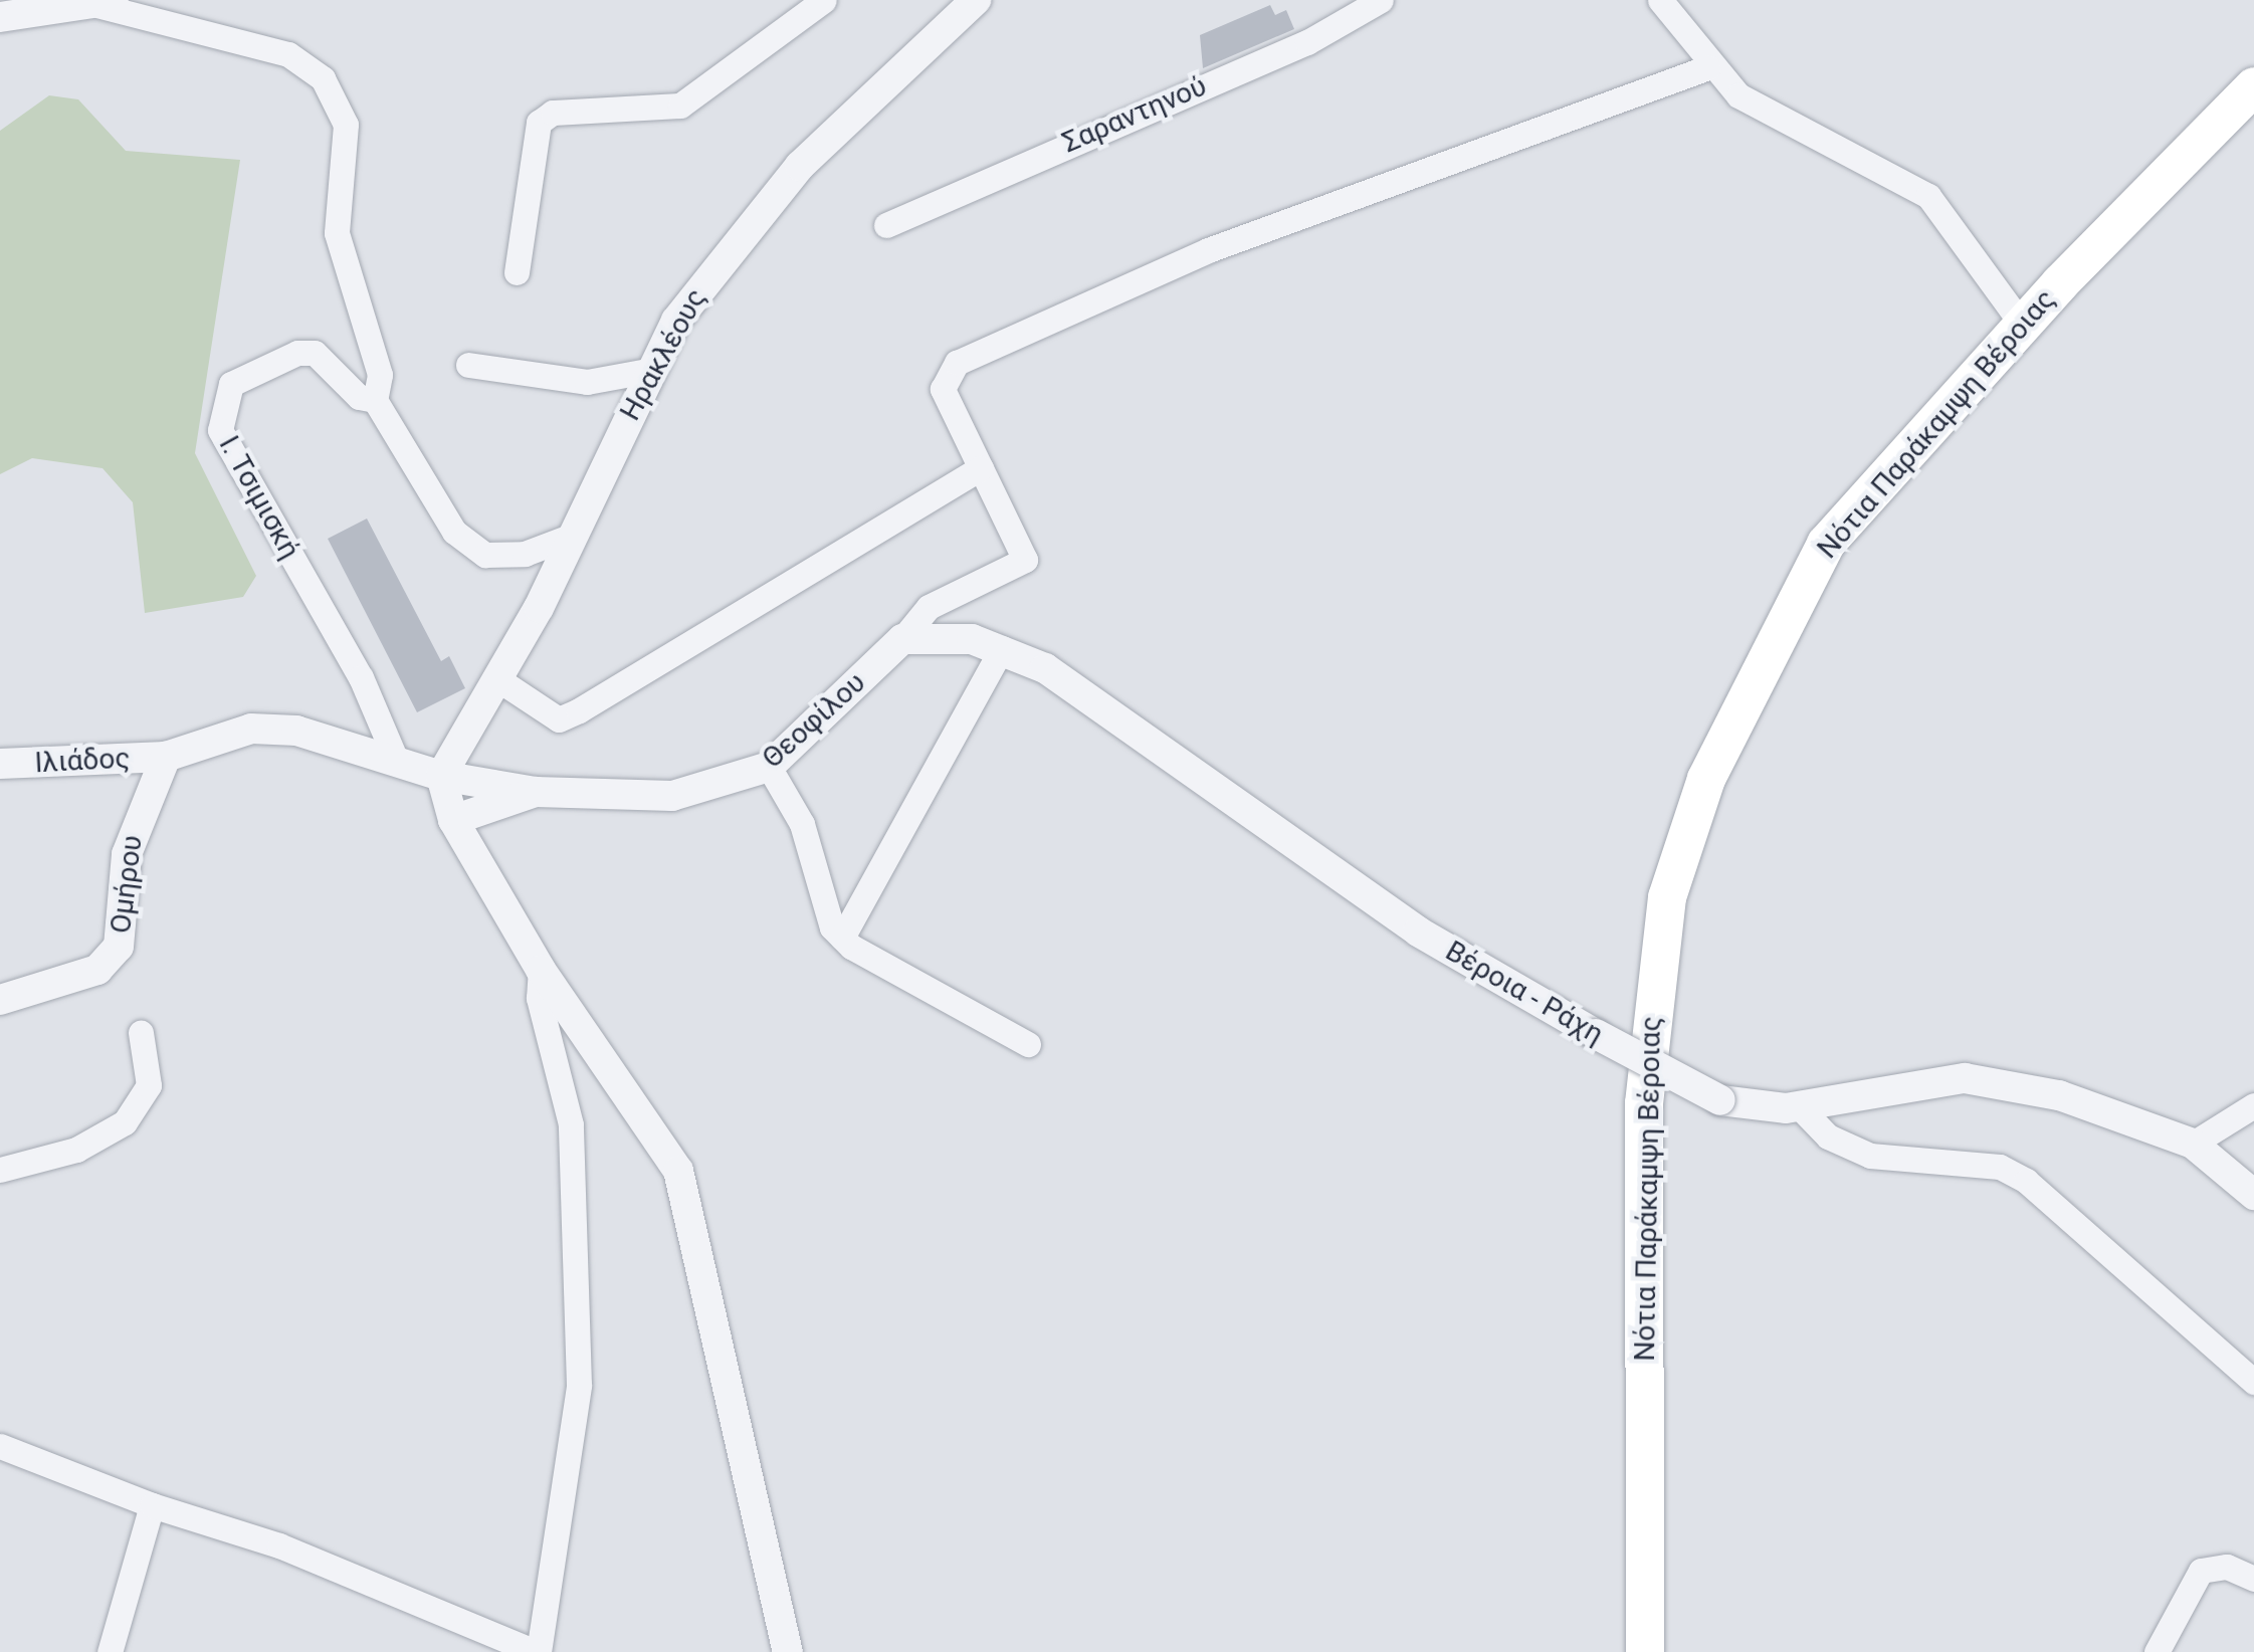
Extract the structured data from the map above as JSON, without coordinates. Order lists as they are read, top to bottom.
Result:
{
  "streets": {
    "main road": ["Νότια Παράκαμψη Βέροιας"],
    "street": [
      "Σαραντηνού",
      "Ηρακλέους",
      "Ι. Τσιμισκή",
      "Θεοφίλου",
      "Ιλιάδος",
      "Ομήρου",
      "Βέροια - Ράχη"
    ]
  },
  "crossings": [
    ["Ηρακλέους", "Θεοφίλου"],
    ["Ι. Τσιμισκή", "Θεοφίλου"],
    ["Ι. Τσιμισκή", "Ιλιάδος"],
    ["Θεοφίλου", "Ιλιάδος"],
    ["Θεοφίλου", "Βέροια - Ράχη"],
    ["Ιλιάδος", "Ομήρου"]
  ]
}
